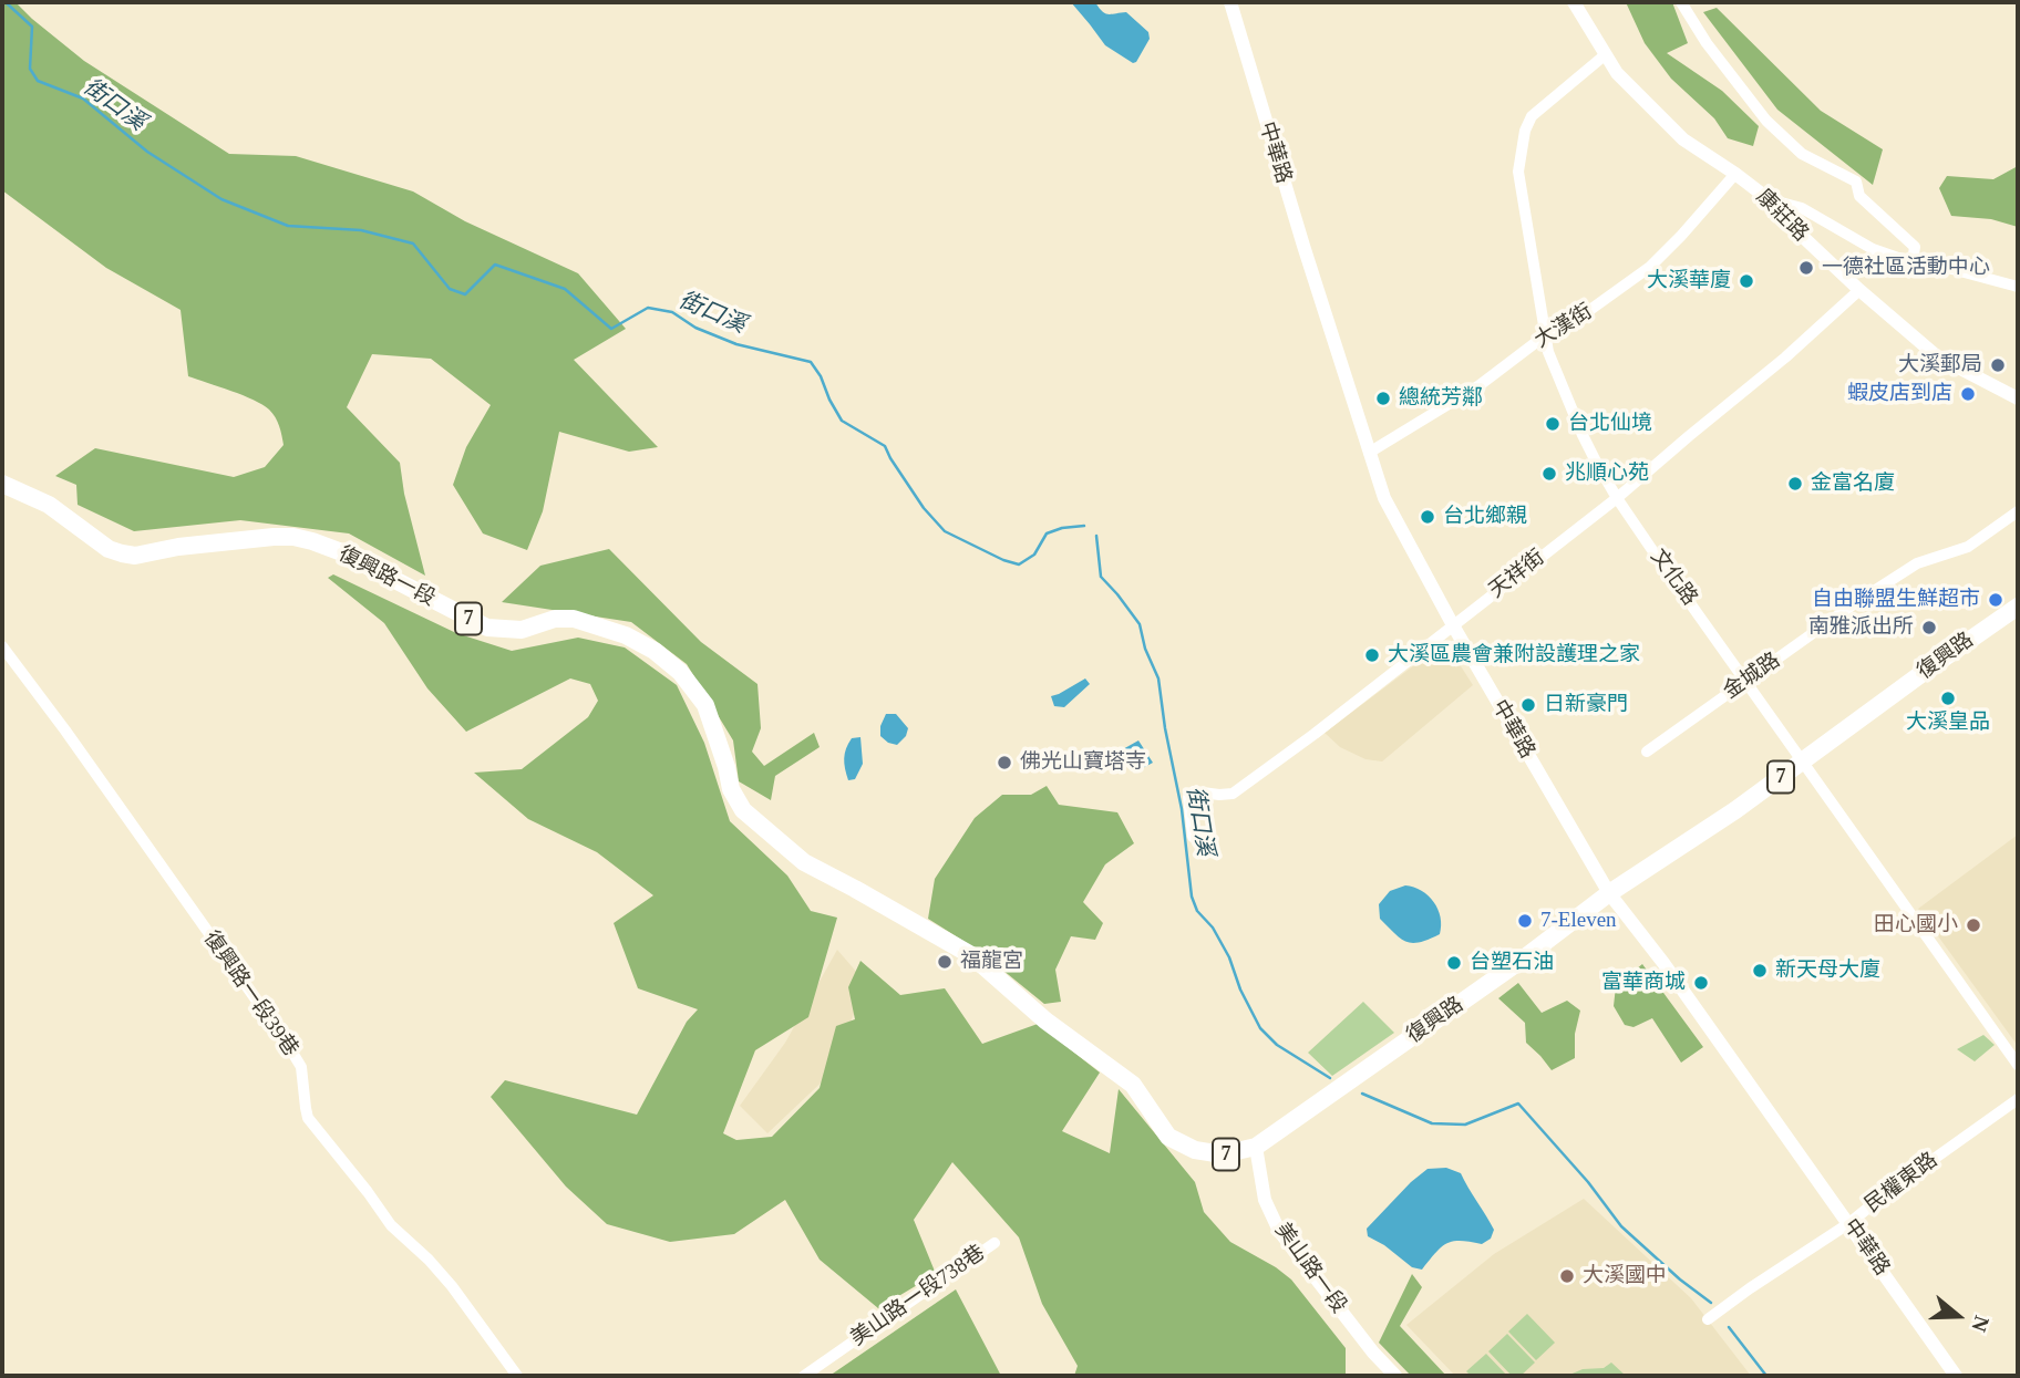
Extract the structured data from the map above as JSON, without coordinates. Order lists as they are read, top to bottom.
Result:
{
  "streets": {
    "main road": ["復興路一段", "7", "復興路"],
    "street": [
      "中華路",
      "康莊路",
      "大漢街",
      "天祥街",
      "文化路",
      "金城路",
      "復興路一段39巷",
      "民權東路",
      "美山路一段",
      "美山路一段738巷"
    ]
  },
  "crossings": [
    ["中華路", "大漢街"],
    ["中華路", "天祥街"],
    ["中華路", "復興路"],
    ["中華路", "民權東路"],
    ["康莊路", "大漢街"],
    ["康莊路", "天祥街"],
    ["康莊路", "文化路"],
    ["大漢街", "文化路"],
    ["天祥街", "文化路"],
    ["復興路一段", "復興路"],
    ["文化路", "復興路"],
    ["文化路", "金城路"],
    ["復興路", "美山路一段"]
  ],
  "water": ["街口溪"],
  "places": [
    "一德社區活動中心",
    "大溪華廈",
    "大溪郵局",
    "蝦皮店到店",
    "總統芳鄰",
    "台北仙境",
    "兆順心苑",
    "金富名廈",
    "台北鄉親",
    "自由聯盟生鮮超市",
    "南雅派出所",
    "大溪區農會兼附設護理之家",
    "大溪皇品",
    "日新豪門",
    "佛光山寶塔寺",
    "7-Eleven",
    "田心國小",
    "福龍宮",
    "台塑石油",
    "新天母大廈",
    "富華商城",
    "大溪國中"
  ],
  "north": "right"
}
